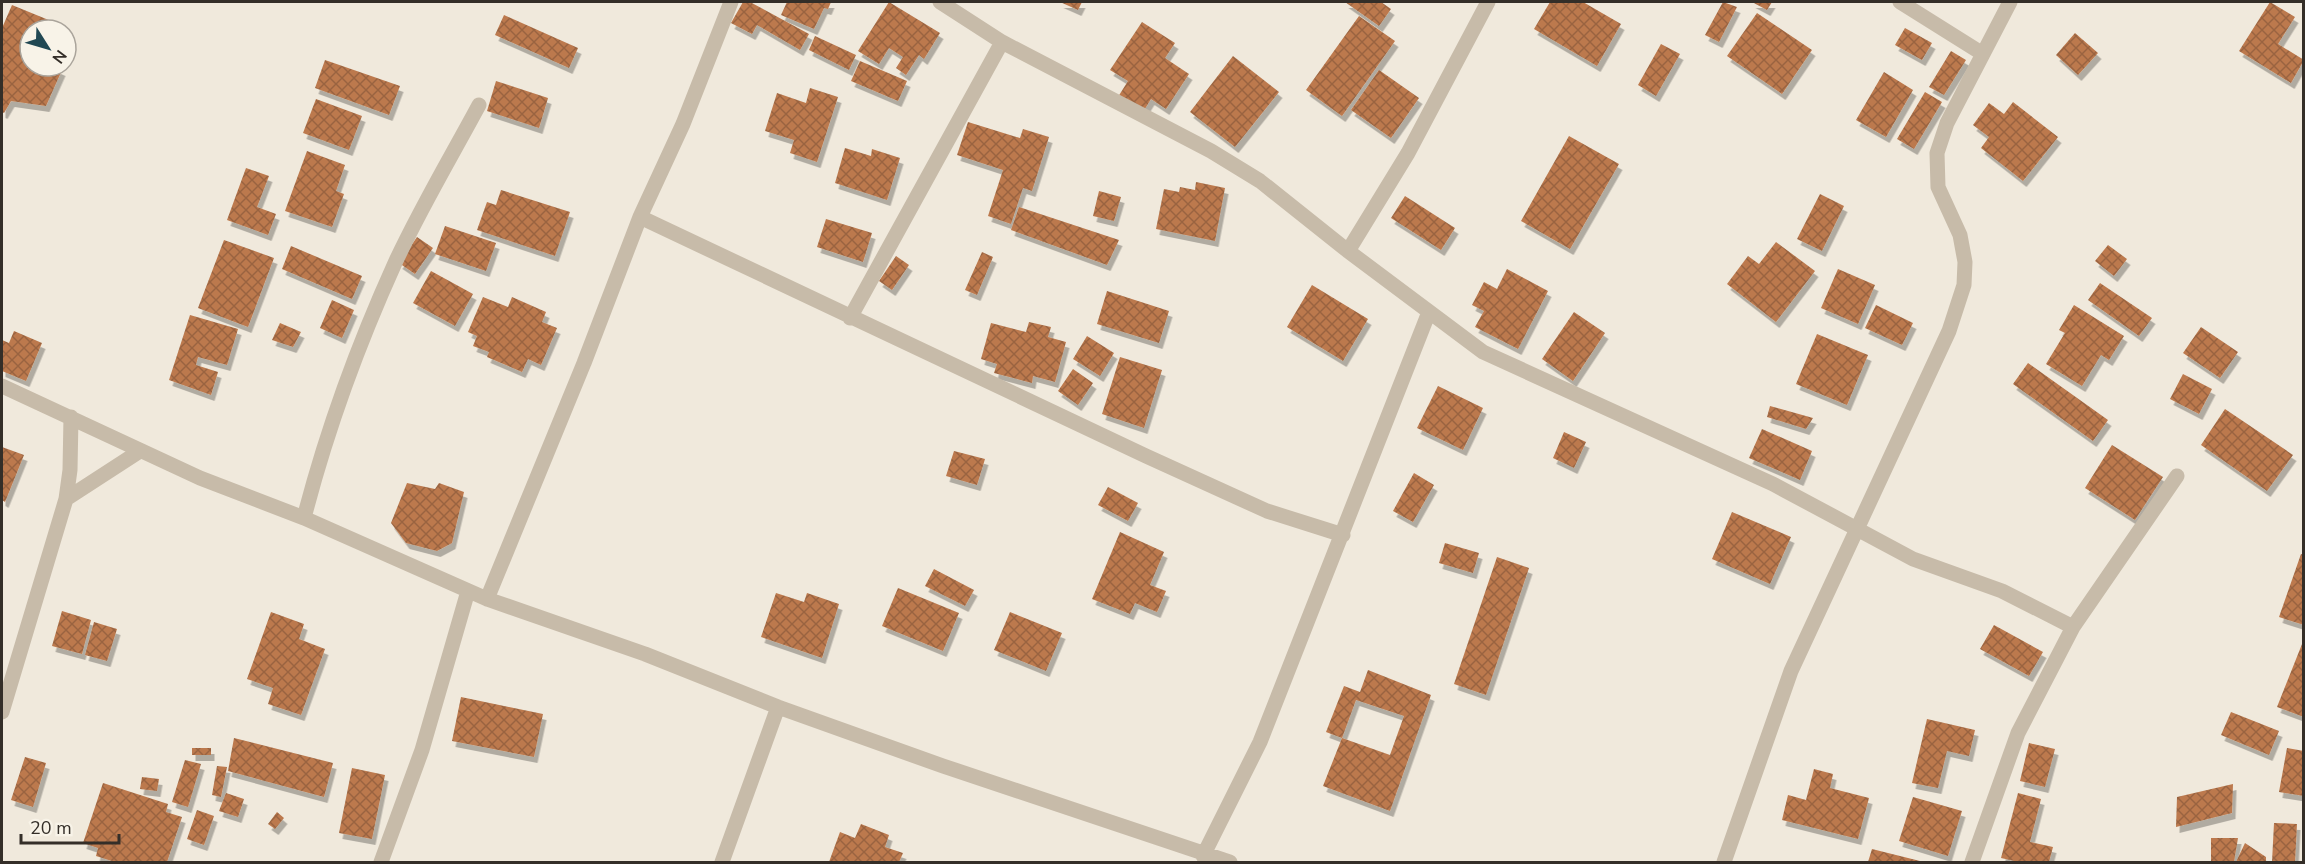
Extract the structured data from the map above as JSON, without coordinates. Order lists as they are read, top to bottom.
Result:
{
  "scale_bar": "20 m",
  "north": "bottom right"
}
